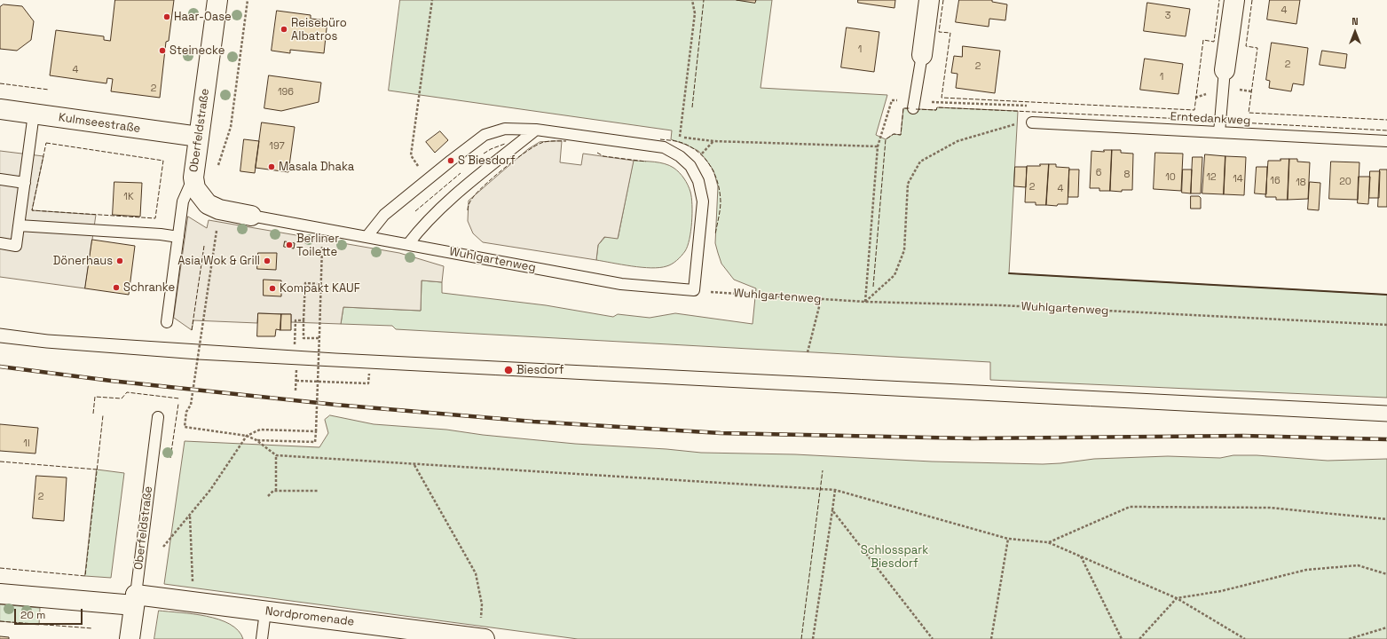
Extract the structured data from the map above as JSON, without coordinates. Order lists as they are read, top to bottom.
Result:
{
  "streets": {
    "street": [
      "Kulmseestraße",
      "Oberfeldstraße",
      "Wuhlgartenweg",
      "Nordpromenade"
    ],
    "lane": ["Erntedankweg"]
  },
  "crossings": [
    ["Kulmseestraße", "Oberfeldstraße"],
    ["Oberfeldstraße", "Wuhlgartenweg"],
    ["Oberfeldstraße", "Nordpromenade"]
  ],
  "parks": ["Schlosspark Biesdorf"],
  "places": [
    "Haar-Oase",
    "Reisebüro Albatros",
    "Steinecke",
    "S Biesdorf",
    "Masala Dhaka",
    "Berliner Toilette",
    "Dönerhaus",
    "Asia Wok & Grill",
    "Schranke",
    "Kompakt KAUF",
    "Biesdorf"
  ],
  "house_numbers": [
    "4",
    "3",
    "1",
    "2",
    "2",
    "4",
    "1",
    "2",
    "196",
    "197",
    "6",
    "8",
    "10",
    "12",
    "14",
    "16",
    "20",
    "18",
    "2",
    "4",
    "1K",
    "1I",
    "2"
  ],
  "scale_bar": "20 m",
  "north": "top"
}
